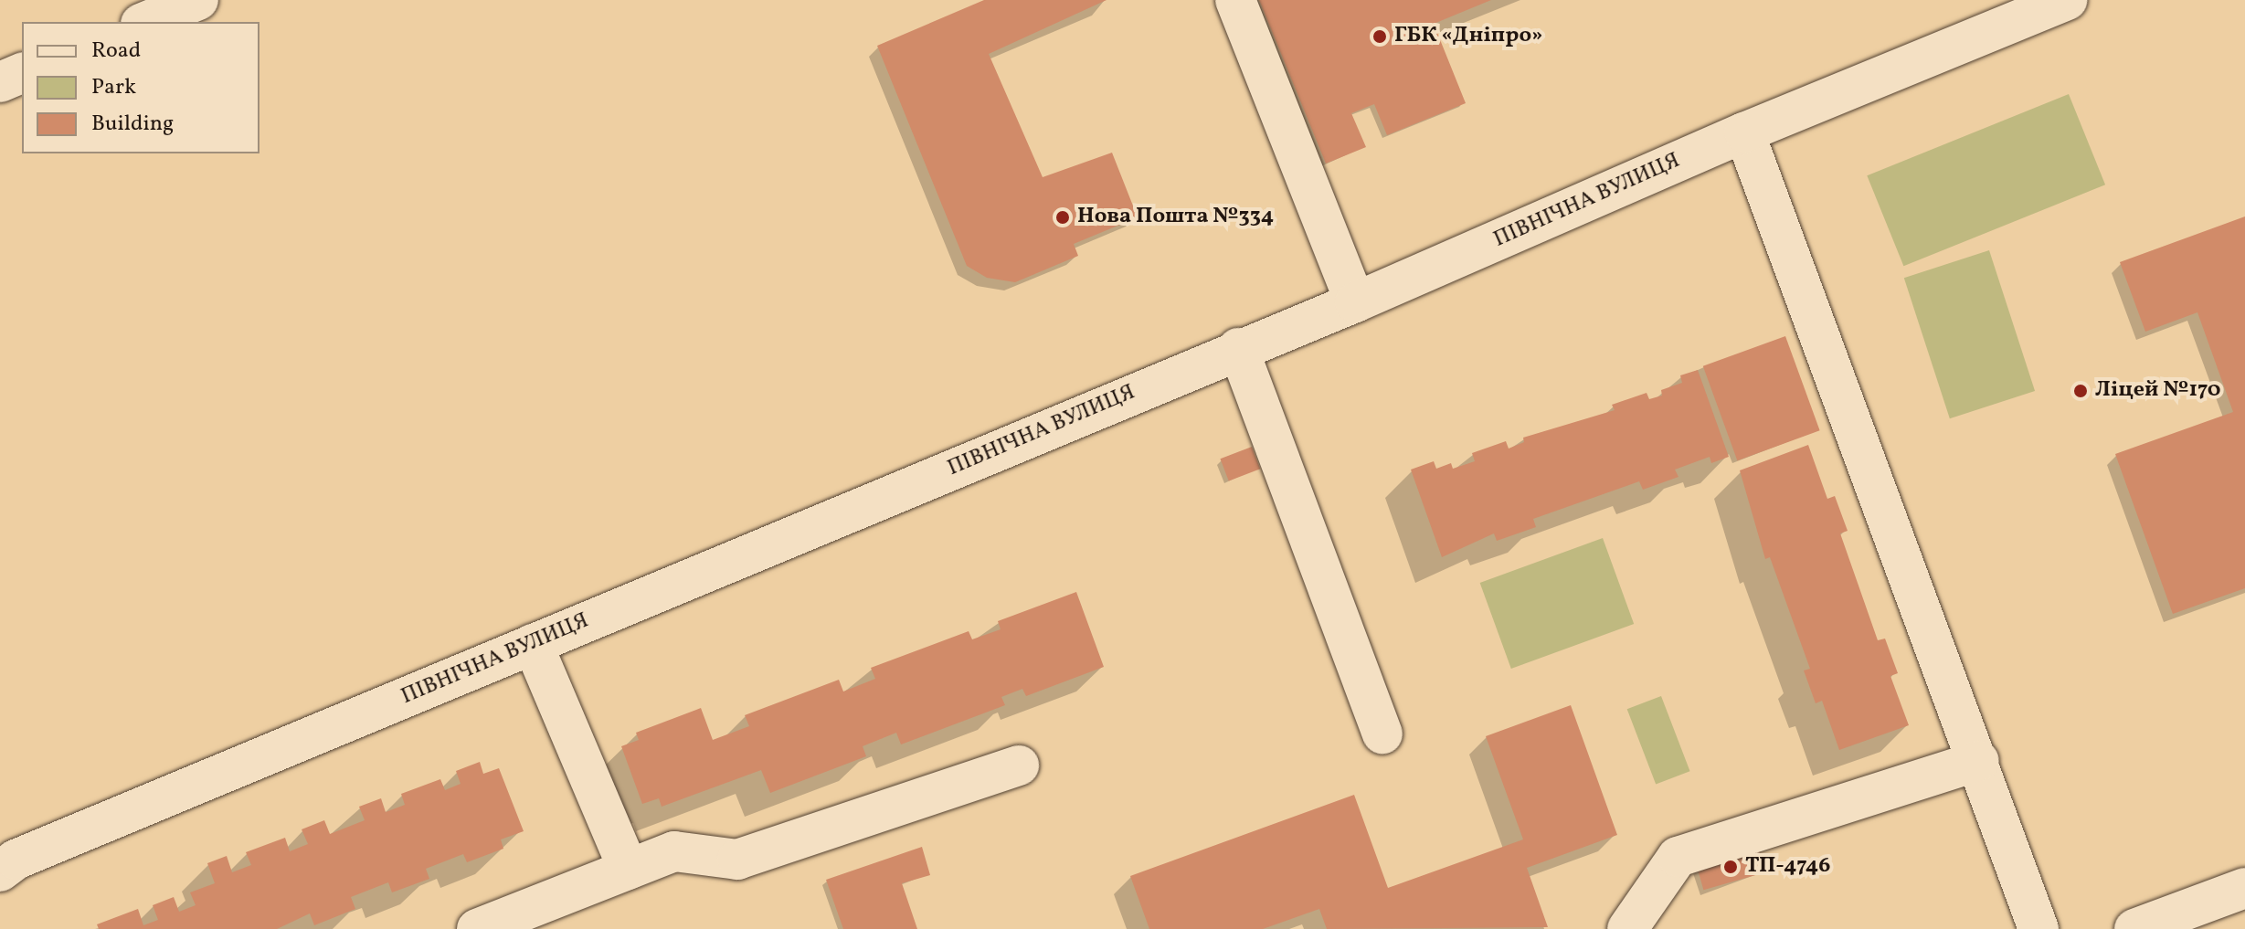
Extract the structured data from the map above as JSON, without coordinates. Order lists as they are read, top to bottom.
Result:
{
  "streets": {
    "street": ["ПІВНІЧНА ВУЛИЦЯ"]
  },
  "places": [
    "ГБК «Дніпро»",
    "Нова Пошта №334",
    "Ліцей №170",
    "ТП-4746"
  ],
  "legend": ["Road", "Park", "Building"]
}
